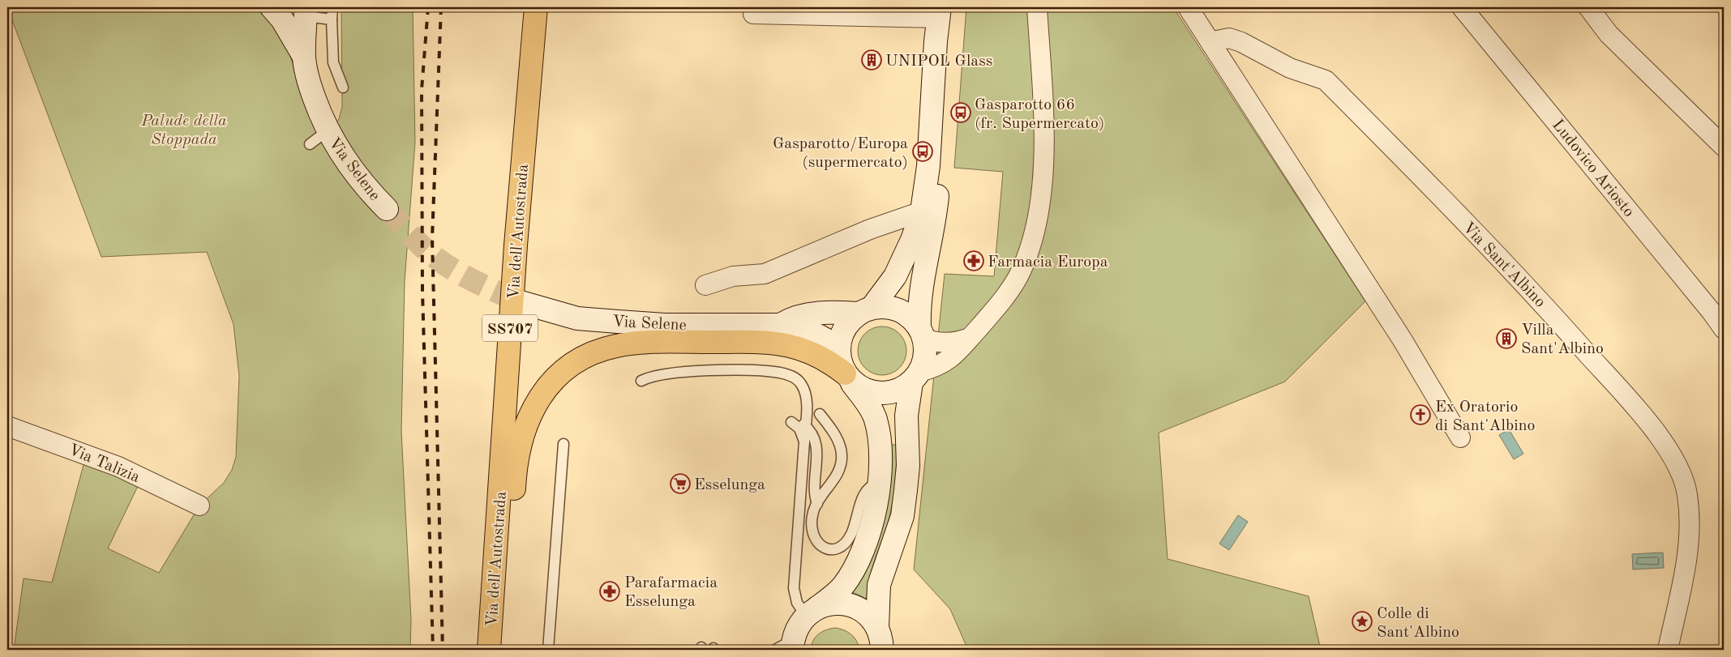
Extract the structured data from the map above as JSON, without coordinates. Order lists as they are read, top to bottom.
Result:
{
  "streets": {
    "highway": ["Via dell'Autostrada", "SS707"],
    "main road": ["Via Selene"],
    "street": ["Ludovico Ariosto", "Via Sant'Albino", "Via Talizia"]
  },
  "parks": ["Palude della Stoppada"],
  "places": {
    "building": ["UNIPOL Glass", "Villa Sant'Albino"],
    "bus stop": ["Gasparotto 66 (fr. Supermercato)", "Gasparotto/Europa (supermercato)"],
    "pharmacy": ["Farmacia Europa", "Parafarmacia Esselunga"],
    "church": ["Ex Oratorio di Sant'Albino"],
    "supermarket": ["Esselunga"],
    "place": ["Colle di Sant'Albino"]
  }
}
